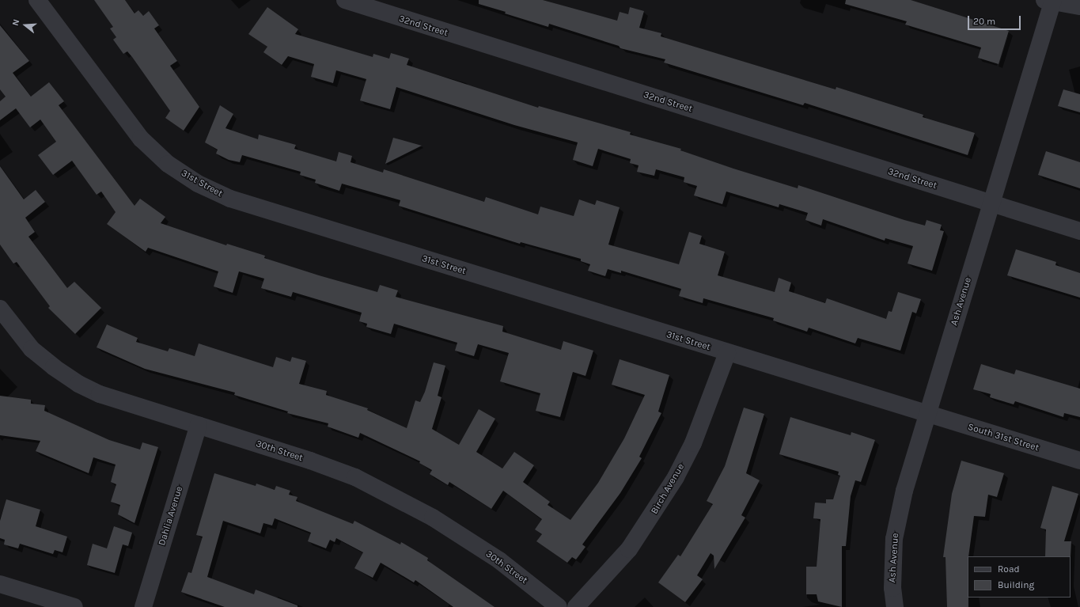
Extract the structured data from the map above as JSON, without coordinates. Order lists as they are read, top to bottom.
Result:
{
  "streets": {
    "street": [
      "32nd Street",
      "31st Street",
      "Ash Avenue",
      "South 31st Street",
      "30th Street",
      "Birch Avenue",
      "Dahlia Avenue"
    ]
  },
  "crossings": [
    ["32nd Street", "Ash Avenue"],
    ["31st Street", "Ash Avenue"],
    ["31st Street", "South 31st Street"],
    ["31st Street", "Birch Avenue"],
    ["Ash Avenue", "South 31st Street"],
    ["30th Street", "Dahlia Avenue"]
  ],
  "legend": ["Road", "Building"],
  "scale_bar": "20 m",
  "north": "left"
}
